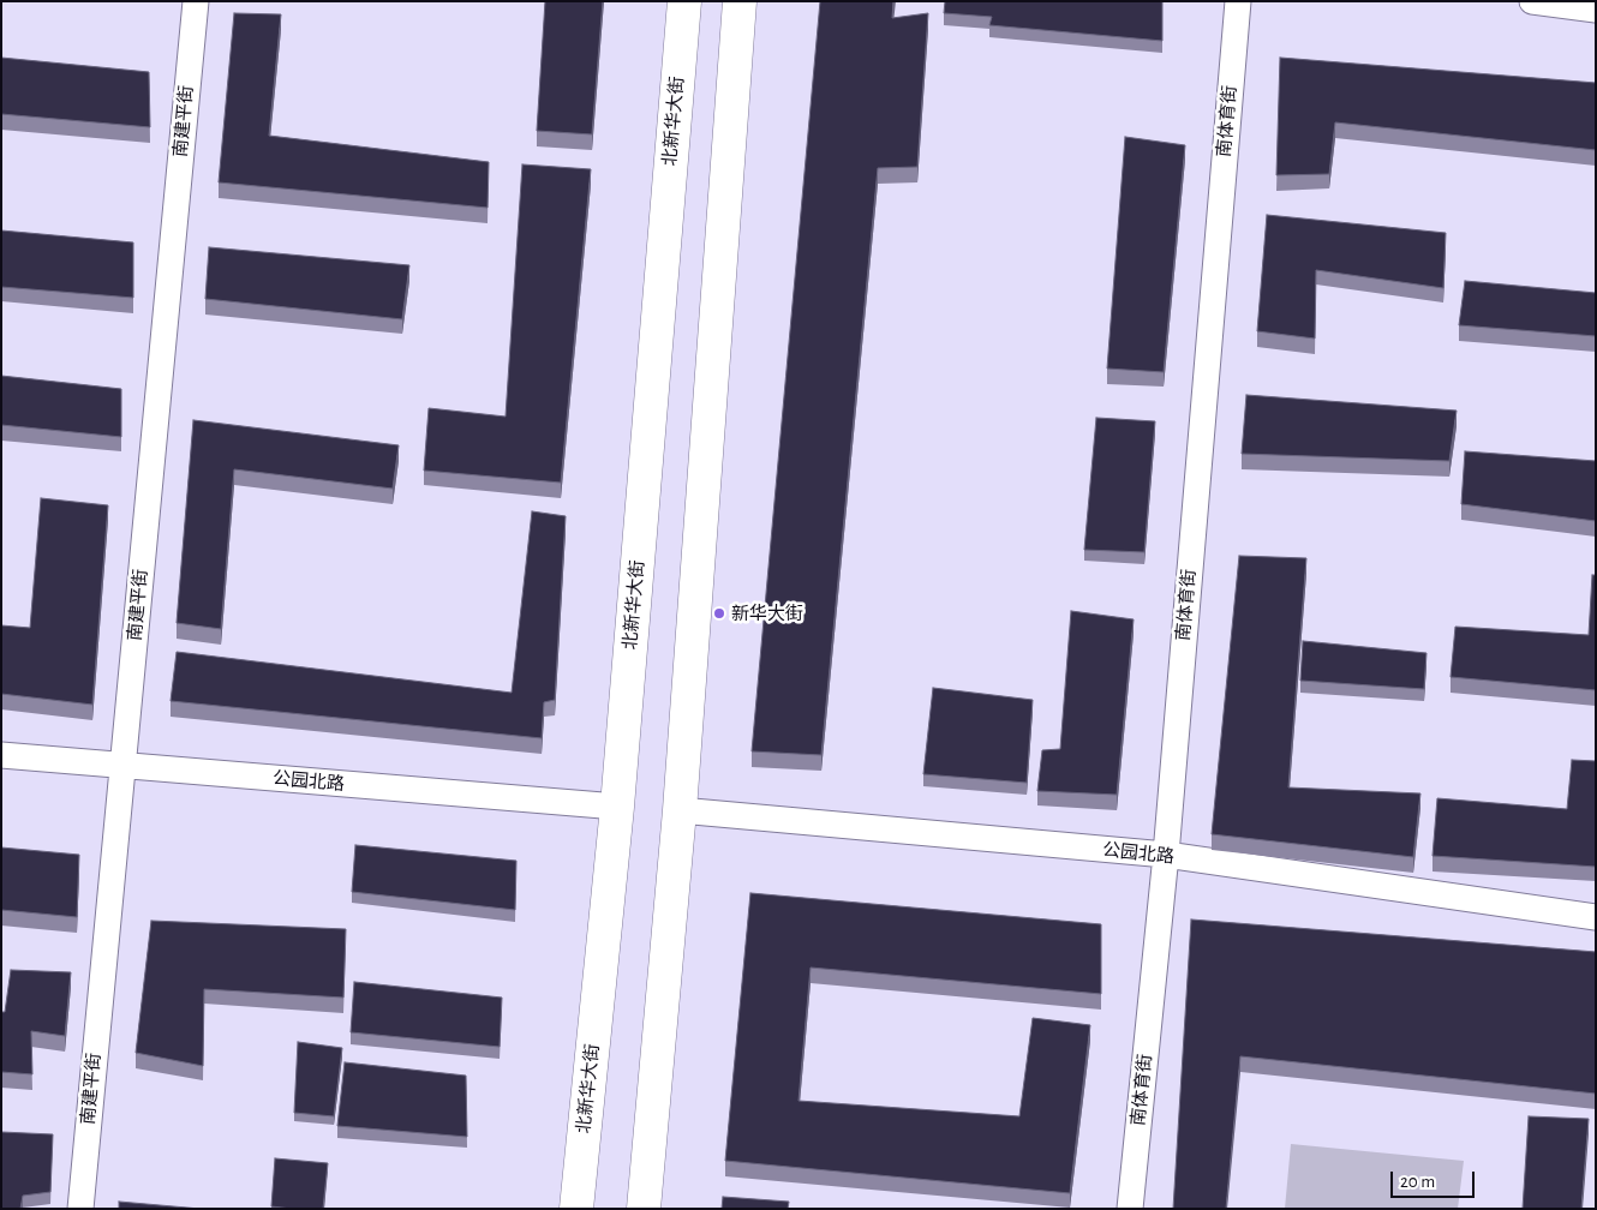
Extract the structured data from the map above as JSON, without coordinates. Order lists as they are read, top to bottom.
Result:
{
  "streets": {
    "main road": ["北新华大街"],
    "street": ["南建平街", "南体育街", "公园北路"]
  },
  "crossings": [
    ["南建平街", "公园北路"],
    ["北新华大街", "公园北路"],
    ["南体育街", "公园北路"]
  ],
  "places": ["新华大街"],
  "scale_bar": "20 m"
}
